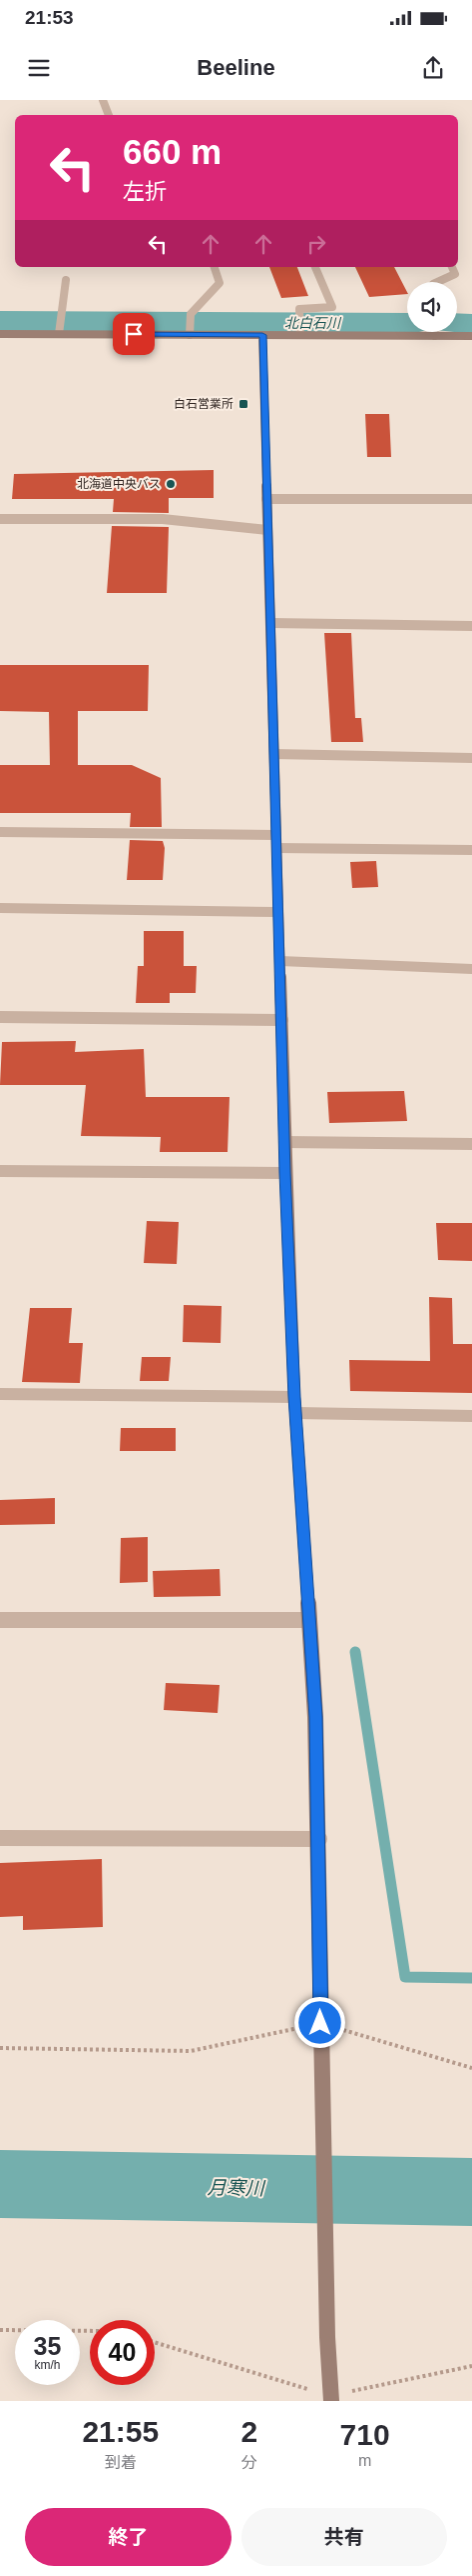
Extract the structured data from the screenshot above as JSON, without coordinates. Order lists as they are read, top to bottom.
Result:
{
  "water": ["北白石川", "月寒川"],
  "places": {
    "transit": ["白石営業所"],
    "other": ["北海道中央バス"]
  },
  "page": {
    "status": "21:53",
    "header": "Beeline",
    "turn": ["660 m", "左折"],
    "speed": "35 km/h",
    "limit": "40",
    "eta": [
      "21:55",
      "到着",
      "2",
      "分",
      "710",
      "m"
    ],
    "buttons": ["終了", "共有"]
  }
}
